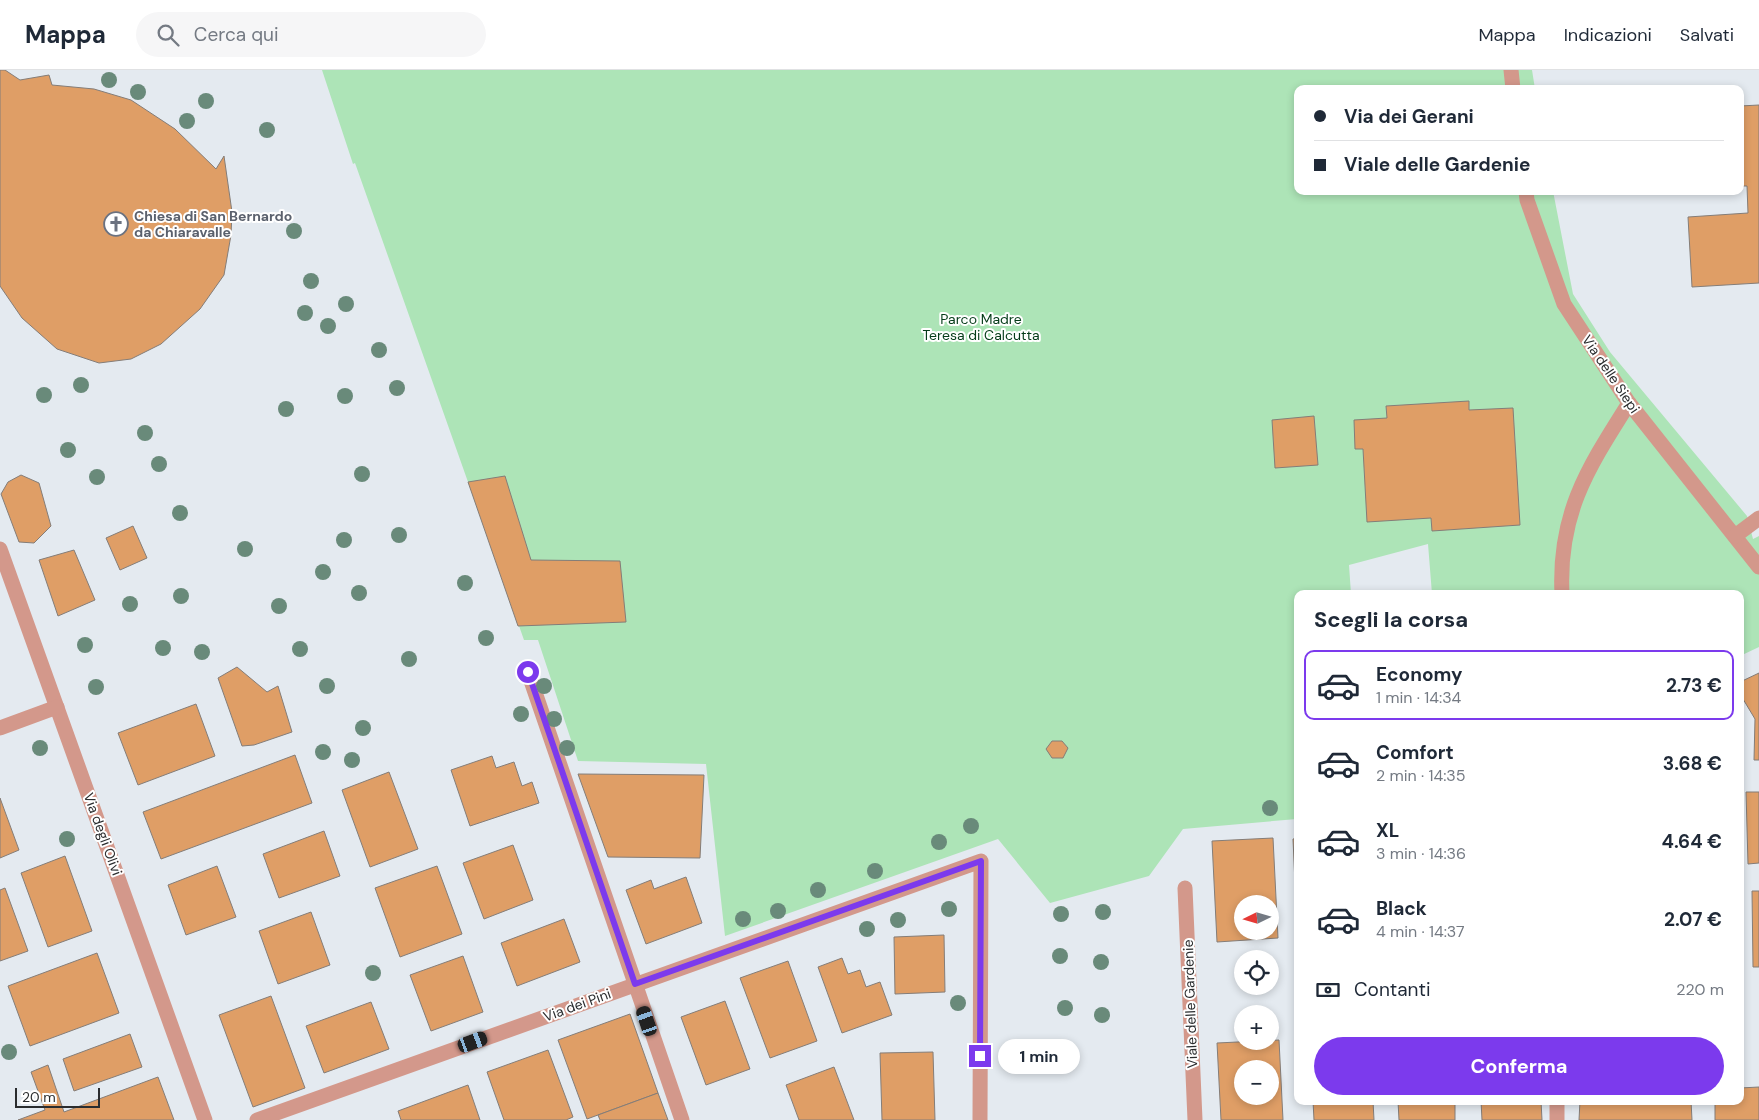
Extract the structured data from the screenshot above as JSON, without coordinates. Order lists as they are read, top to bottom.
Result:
{
  "streets": {
    "street": [
      "Via delle Siepi",
      "Via degli Olivi",
      "Viale delle Gardenie",
      "Via dei Pini"
    ]
  },
  "parks": ["Parco Madre Teresa di Calcutta"],
  "places": {
    "church": ["Chiesa di San Bernardo da Chiaravalle"]
  },
  "scale_bar": "20 m",
  "north": "left",
  "page": {
    "header": "Mappa",
    "search": "Cerca qui",
    "nav": ["Mappa", "Indicazioni", "Salvati"],
    "banner": ["Via dei Gerani", "Viale delle Gardenie"],
    "heading": "Scegli la corsa",
    "list": [
      {
        "name": "Economy",
        "note": "1 min · 14:34",
        "value": "2.73 €"
      },
      {
        "name": "Comfort",
        "note": "2 min · 14:35",
        "value": "3.68 €"
      },
      {
        "name": "XL",
        "note": "3 min · 14:36",
        "value": "4.64 €"
      },
      {
        "name": "Black",
        "note": "4 min · 14:37",
        "value": "2.07 €"
      }
    ],
    "map_buttons": ["+", "−"],
    "pay": ["Contanti", "220 m"],
    "buttons": "Conferma",
    "bubble": "1 min",
    "scale": "20 m"
  }
}
